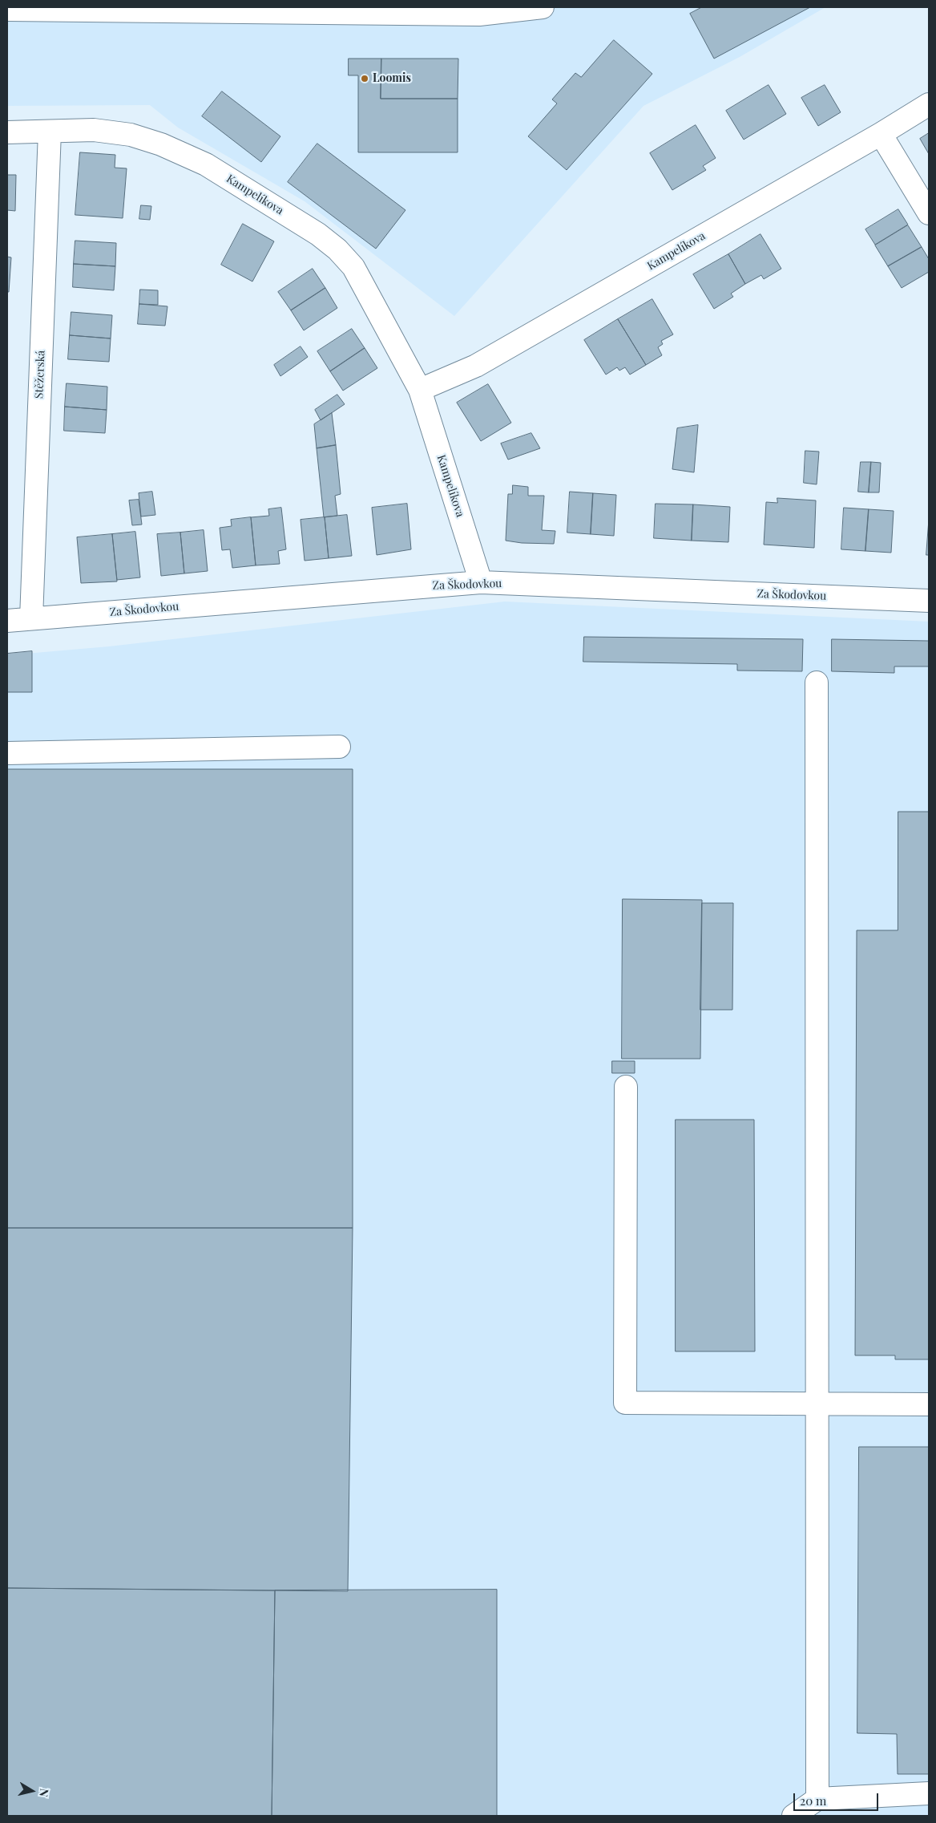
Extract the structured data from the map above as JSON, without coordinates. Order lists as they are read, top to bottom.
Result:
{
  "streets": {
    "street": ["Kampelíkova", "Stěžerská", "Za Škodovkou"]
  },
  "crossings": [
    ["Kampelíkova", "Stěžerská"],
    ["Kampelíkova", "Za Škodovkou"],
    ["Stěžerská", "Za Škodovkou"]
  ],
  "places": ["Loomis"],
  "scale_bar": "20 m",
  "north": "right"
}
